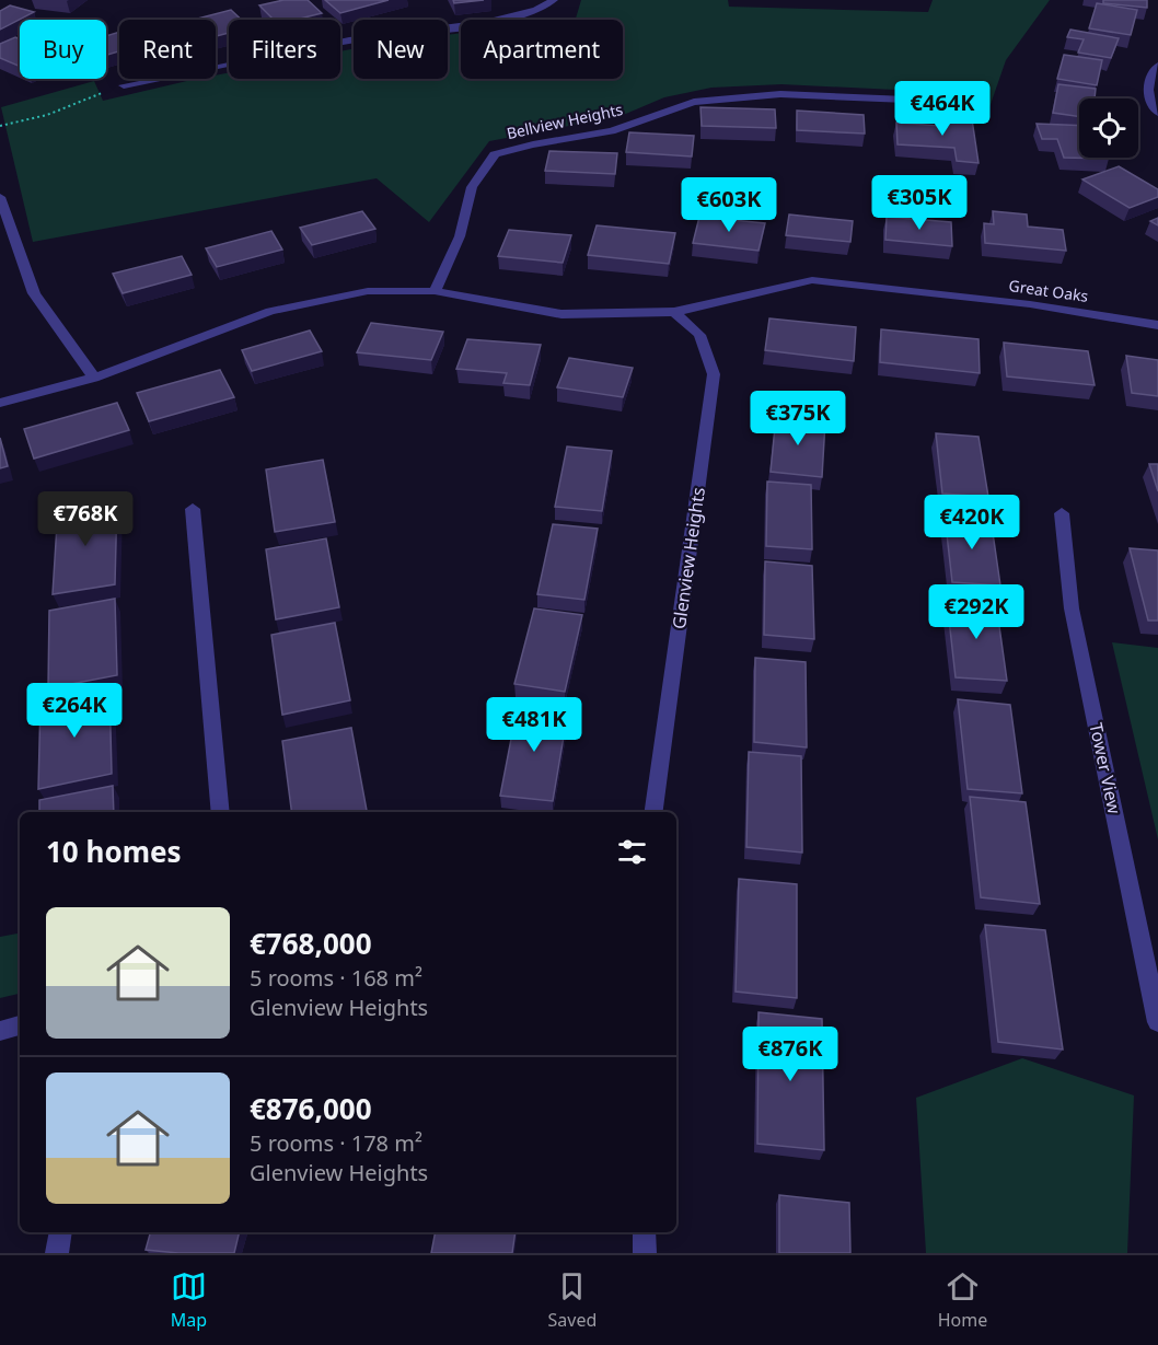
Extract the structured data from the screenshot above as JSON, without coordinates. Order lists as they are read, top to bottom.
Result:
{
  "streets": {
    "street": [
      "Bellview Heights",
      "Great Oaks",
      "Glenview Heights",
      "Tower View"
    ]
  },
  "crossings": [
    ["Great Oaks", "Glenview Heights"]
  ],
  "page": {
    "chip": [
      "Buy",
      "Rent",
      "Filters",
      "New",
      "Apartment"
    ],
    "price": [
      "€464K",
      "€305K",
      "€603K",
      "€375K",
      "€768K",
      "€420K",
      "€292K",
      "€264K",
      "€481K",
      "€876K"
    ],
    "heading": "10 homes",
    "list": [
      {
        "name": "€768,000",
        "note": "5 rooms · 168 m² · Glenview Heights"
      },
      {
        "name": "€876,000",
        "note": "5 rooms · 178 m² · Glenview Heights"
      }
    ],
    "tabs": ["Map", "Saved", "Home"]
  }
}
